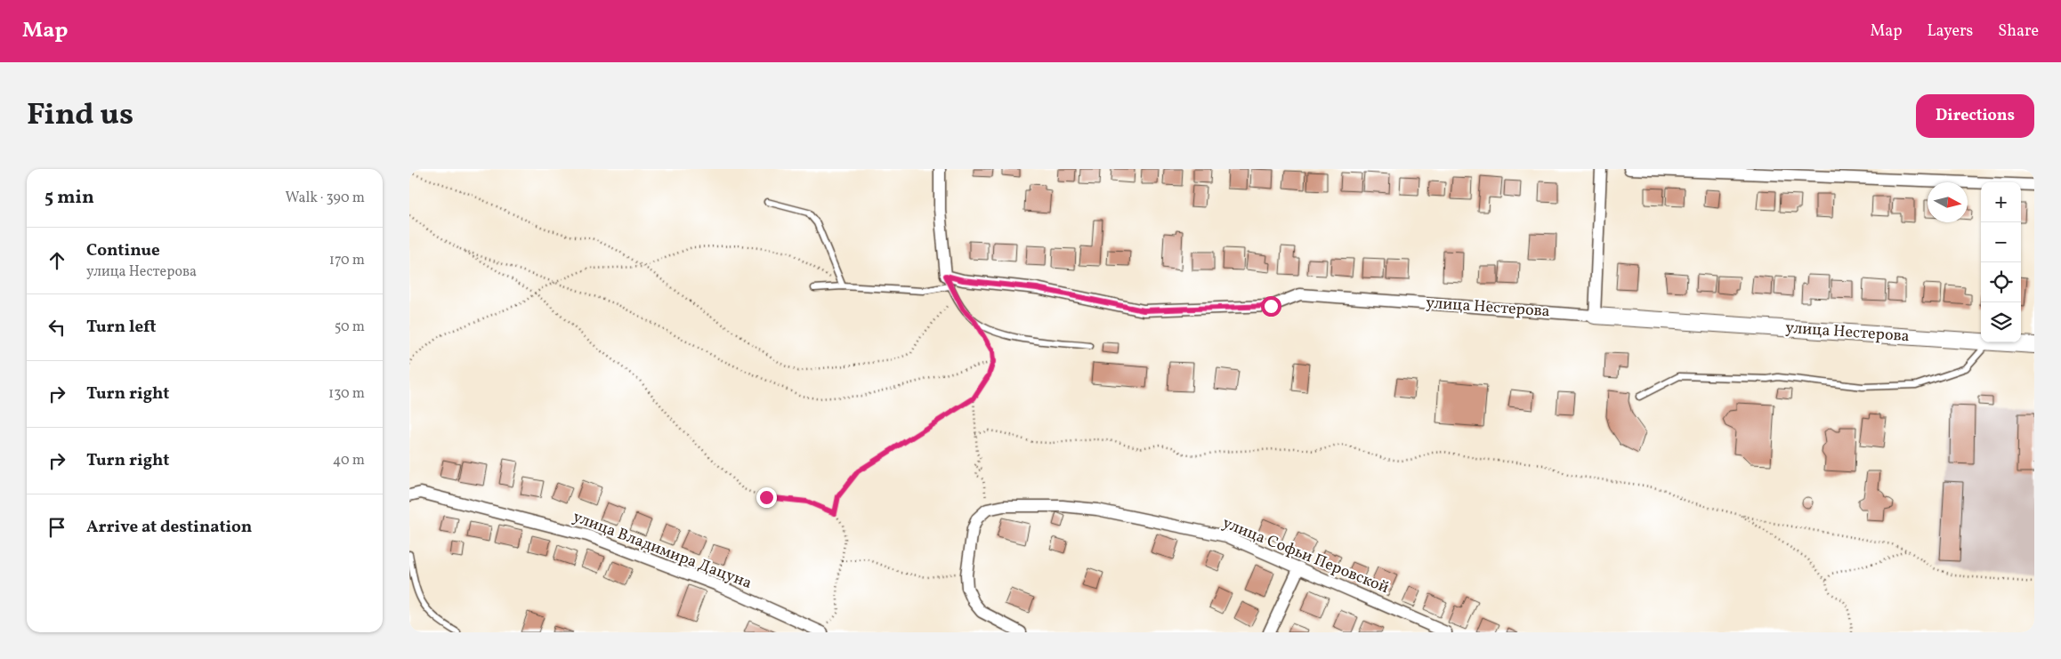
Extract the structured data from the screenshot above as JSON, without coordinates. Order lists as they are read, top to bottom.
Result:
{
  "streets": {
    "street": ["улица Нестерова", "улица Владимира Дацуна", "улица Софьи Перовской"]
  },
  "north": "right",
  "page": {
    "header": "Map",
    "nav": ["Map", "Layers", "Share"],
    "title": "Find us",
    "buttons": "Directions",
    "heading": ["5 min", "Walk · 390 m"],
    "map_buttons": ["+", "−"],
    "list": [
      ["Continue", "улица Нестерова", "170 m"],
      ["Turn left", "50 m"],
      ["Turn right", "130 m"],
      ["Turn right", "40 m"],
      "Arrive at destination"
    ]
  }
}
